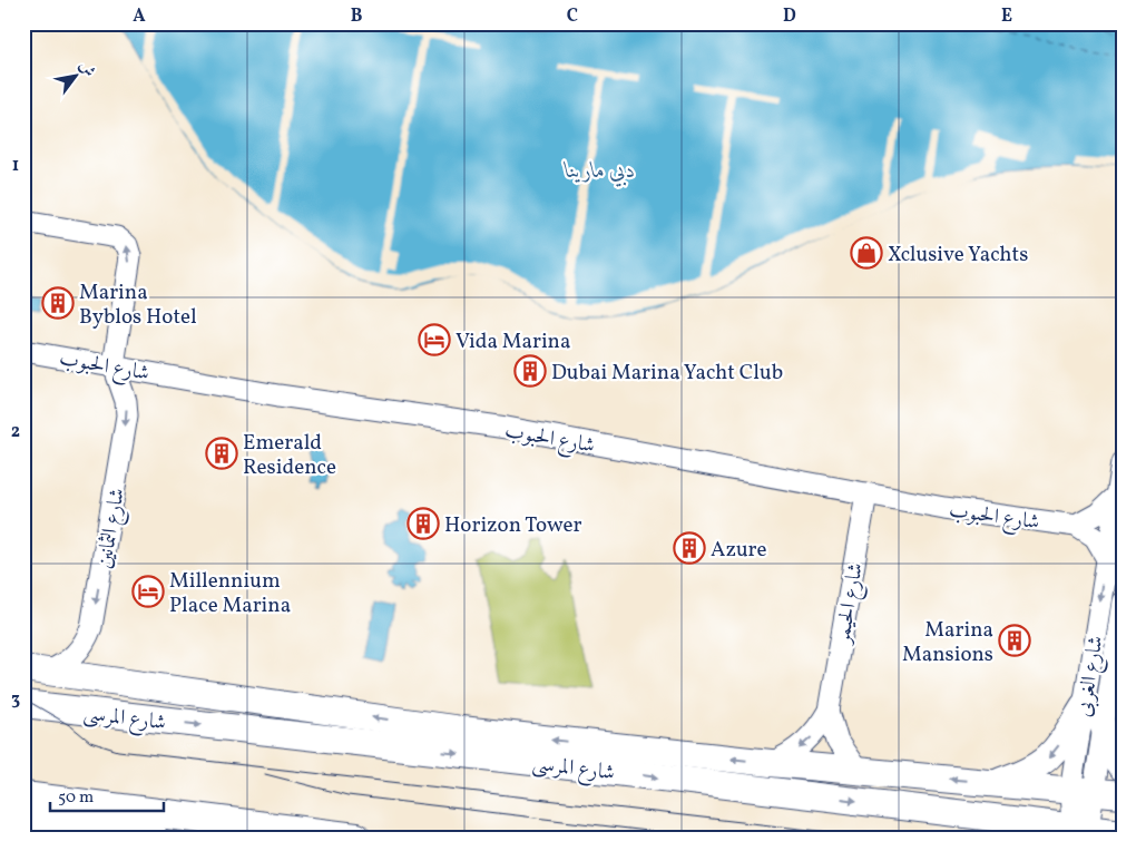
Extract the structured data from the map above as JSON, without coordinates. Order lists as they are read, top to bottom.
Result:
{
  "streets": {
    "main road": ["شارع المرسى"],
    "street": [
      "شارع الحبوب",
      "شارع الثمانين",
      "شارع الحيمر",
      "شارع الغربى"
    ]
  },
  "crossings": [
    ["شارع الحبوب", "شارع الثمانين"],
    ["شارع الحبوب", "شارع الحيمر"],
    ["شارع الثمانين", "شارع المرسى"],
    ["شارع الحيمر", "شارع المرسى"],
    ["شارع الغربى", "شارع المرسى"]
  ],
  "one_way": ["شارع الثمانين"],
  "water": ["دبي مارينا"],
  "places": {
    "shop": ["Xclusive Yachts"],
    "building": [
      "Marina Byblos Hotel",
      "Dubai Marina Yacht Club",
      "Emerald Residence",
      "Horizon Tower",
      "Azure",
      "Marina Mansions"
    ],
    "hotel": ["Vida Marina", "Millennium Place Marina"]
  },
  "scale_bar": "50 m",
  "north": "top right",
  "grid": {
    "columns": [
      "A",
      "B",
      "C",
      "D",
      "E"
    ],
    "rows": ["1", "2", "3"]
  }
}
